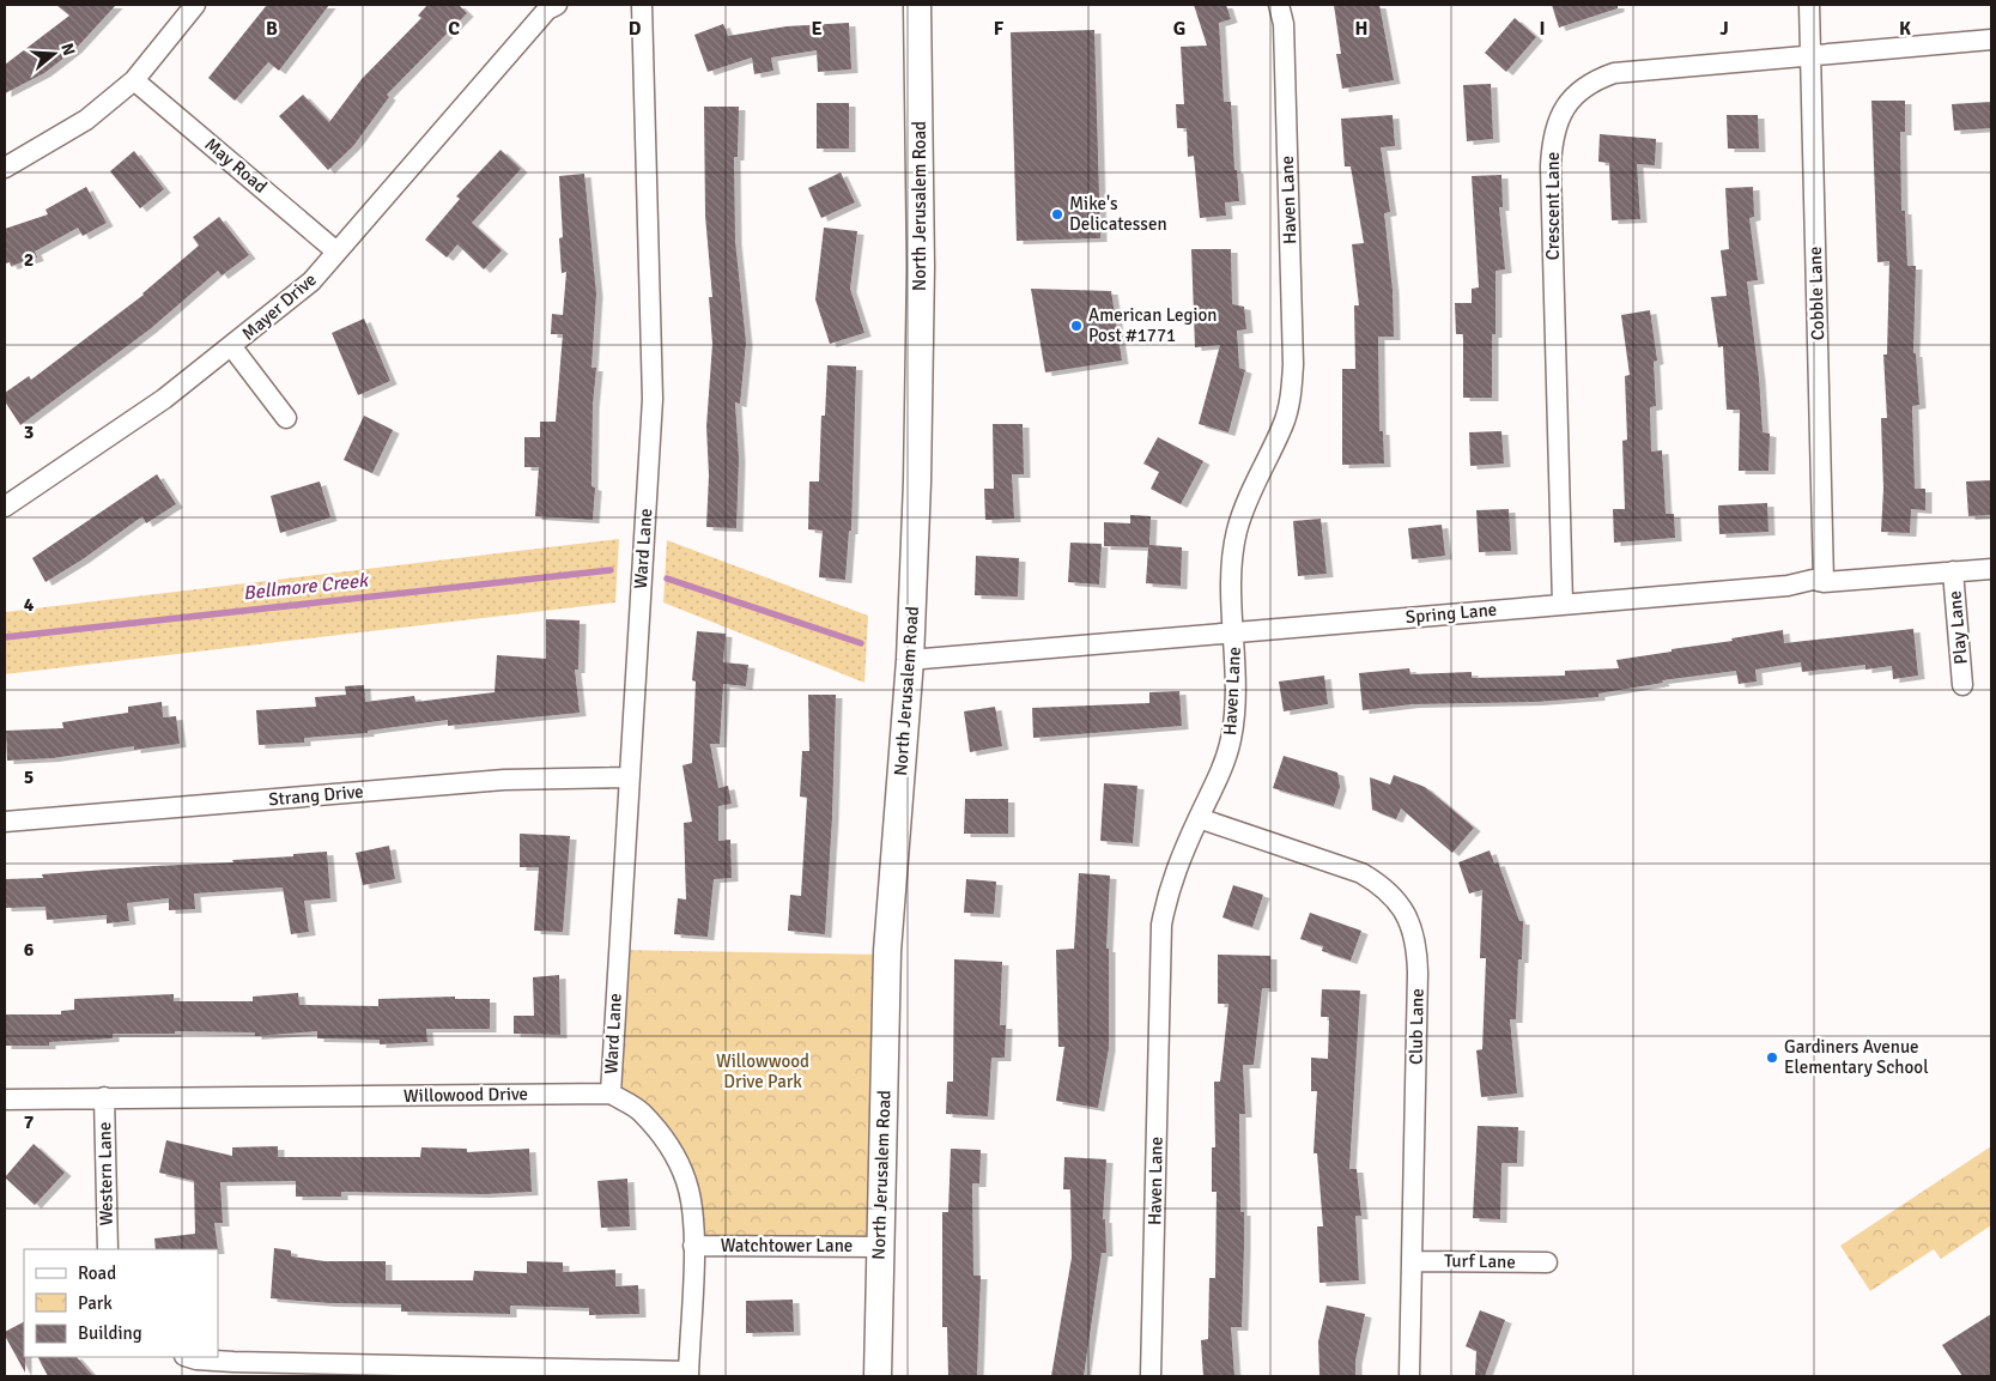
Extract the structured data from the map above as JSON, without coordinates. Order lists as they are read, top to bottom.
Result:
{
  "streets": {
    "main road": ["North Jerusalem Road"],
    "street": [
      "May Road",
      "Haven Lane",
      "Crescent Lane",
      "Cobble Lane",
      "Mayer Drive",
      "Ward Lane",
      "Spring Lane",
      "Play Lane",
      "Strang Drive",
      "Club Lane",
      "Willowood Drive",
      "Western Lane",
      "Watchtower Lane",
      "Turf Lane"
    ]
  },
  "crossings": [
    ["May Road", "Mayer Drive"],
    ["Haven Lane", "Spring Lane"],
    ["Haven Lane", "Club Lane"],
    ["North Jerusalem Road", "Spring Lane"],
    ["North Jerusalem Road", "Watchtower Lane"],
    ["Crescent Lane", "Cobble Lane"],
    ["Crescent Lane", "Spring Lane"],
    ["Cobble Lane", "Spring Lane"],
    ["Ward Lane", "Strang Drive"],
    ["Ward Lane", "Willowood Drive"],
    ["Spring Lane", "Play Lane"],
    ["Club Lane", "Turf Lane"],
    ["Willowood Drive", "Western Lane"]
  ],
  "water": ["Bellmore Creek"],
  "parks": ["Willowwood Drive Park"],
  "places": ["Mike's Delicatessen", "American Legion Post #1771", "Gardiners Avenue Elementary School"],
  "legend": ["Road", "Park", "Building"],
  "north": "right",
  "grid": {
    "columns": [
      "B",
      "C",
      "D",
      "E",
      "F",
      "G",
      "H",
      "I",
      "J",
      "K"
    ],
    "rows": [
      "2",
      "3",
      "4",
      "5",
      "6",
      "7"
    ]
  }
}
